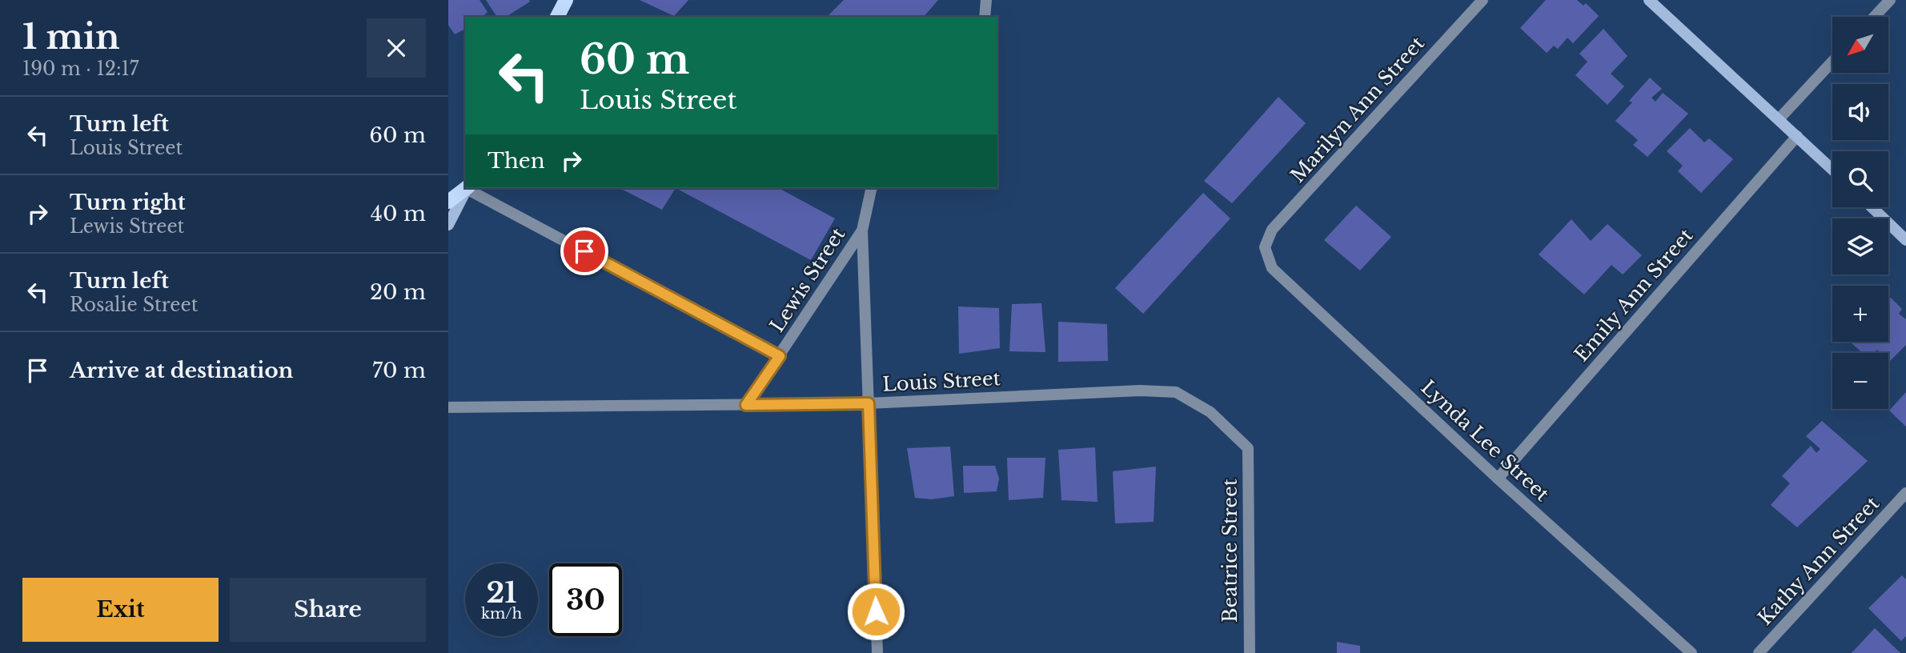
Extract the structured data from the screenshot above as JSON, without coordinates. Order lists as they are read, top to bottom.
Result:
{
  "streets": {
    "street": [
      "Marilyn Ann Street",
      "Lewis Street",
      "Emily Ann Street",
      "Louis Street",
      "Lynda Lee Street",
      "Beatrice Street",
      "Kathy Ann Street"
    ]
  },
  "crossings": [
    ["Marilyn Ann Street", "Lynda Lee Street"],
    ["Lewis Street", "Louis Street"],
    ["Emily Ann Street", "Lynda Lee Street"],
    ["Louis Street", "Beatrice Street"]
  ],
  "north": "bottom left",
  "page": {
    "heading": ["1 min", "190 m · 12:17"],
    "map_buttons": ["+", "−"],
    "turn": ["60 m", "Louis Street"],
    "list": [
      {
        "name": "Turn left",
        "note": "Louis Street",
        "value": "60 m"
      },
      {
        "name": "Turn right",
        "note": "Lewis Street",
        "value": "40 m"
      },
      {
        "name": "Turn left",
        "note": "Rosalie Street",
        "value": "20 m"
      },
      {
        "name": "Arrive at destination",
        "value": "70 m"
      }
    ],
    "then": "Then",
    "speed": "21 km/h",
    "limit": "30",
    "buttons": ["Exit", "Share"]
  }
}
